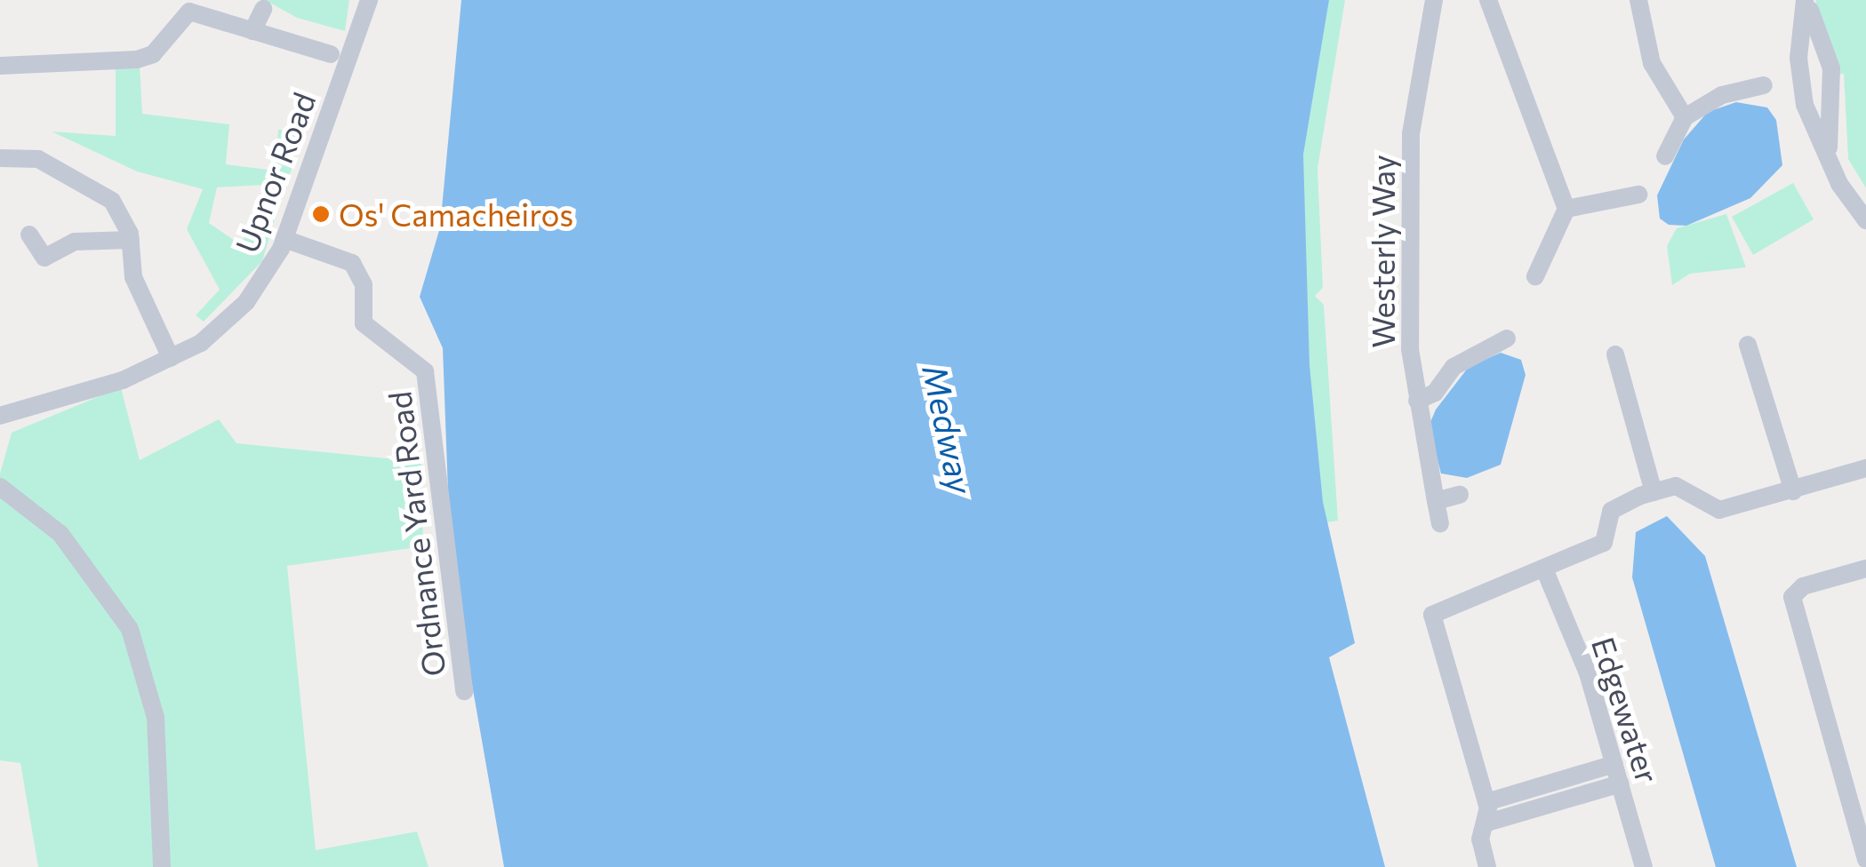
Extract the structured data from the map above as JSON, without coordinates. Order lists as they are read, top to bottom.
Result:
{
  "streets": {
    "street": [
      "Upnor Road",
      "Westerly Way",
      "Ordnance Yard Road",
      "Edgewater"
    ]
  },
  "crossings": [
    ["Upnor Road", "Ordnance Yard Road"]
  ],
  "water": ["Medway"],
  "places": ["Os' Camacheiros"]
}
